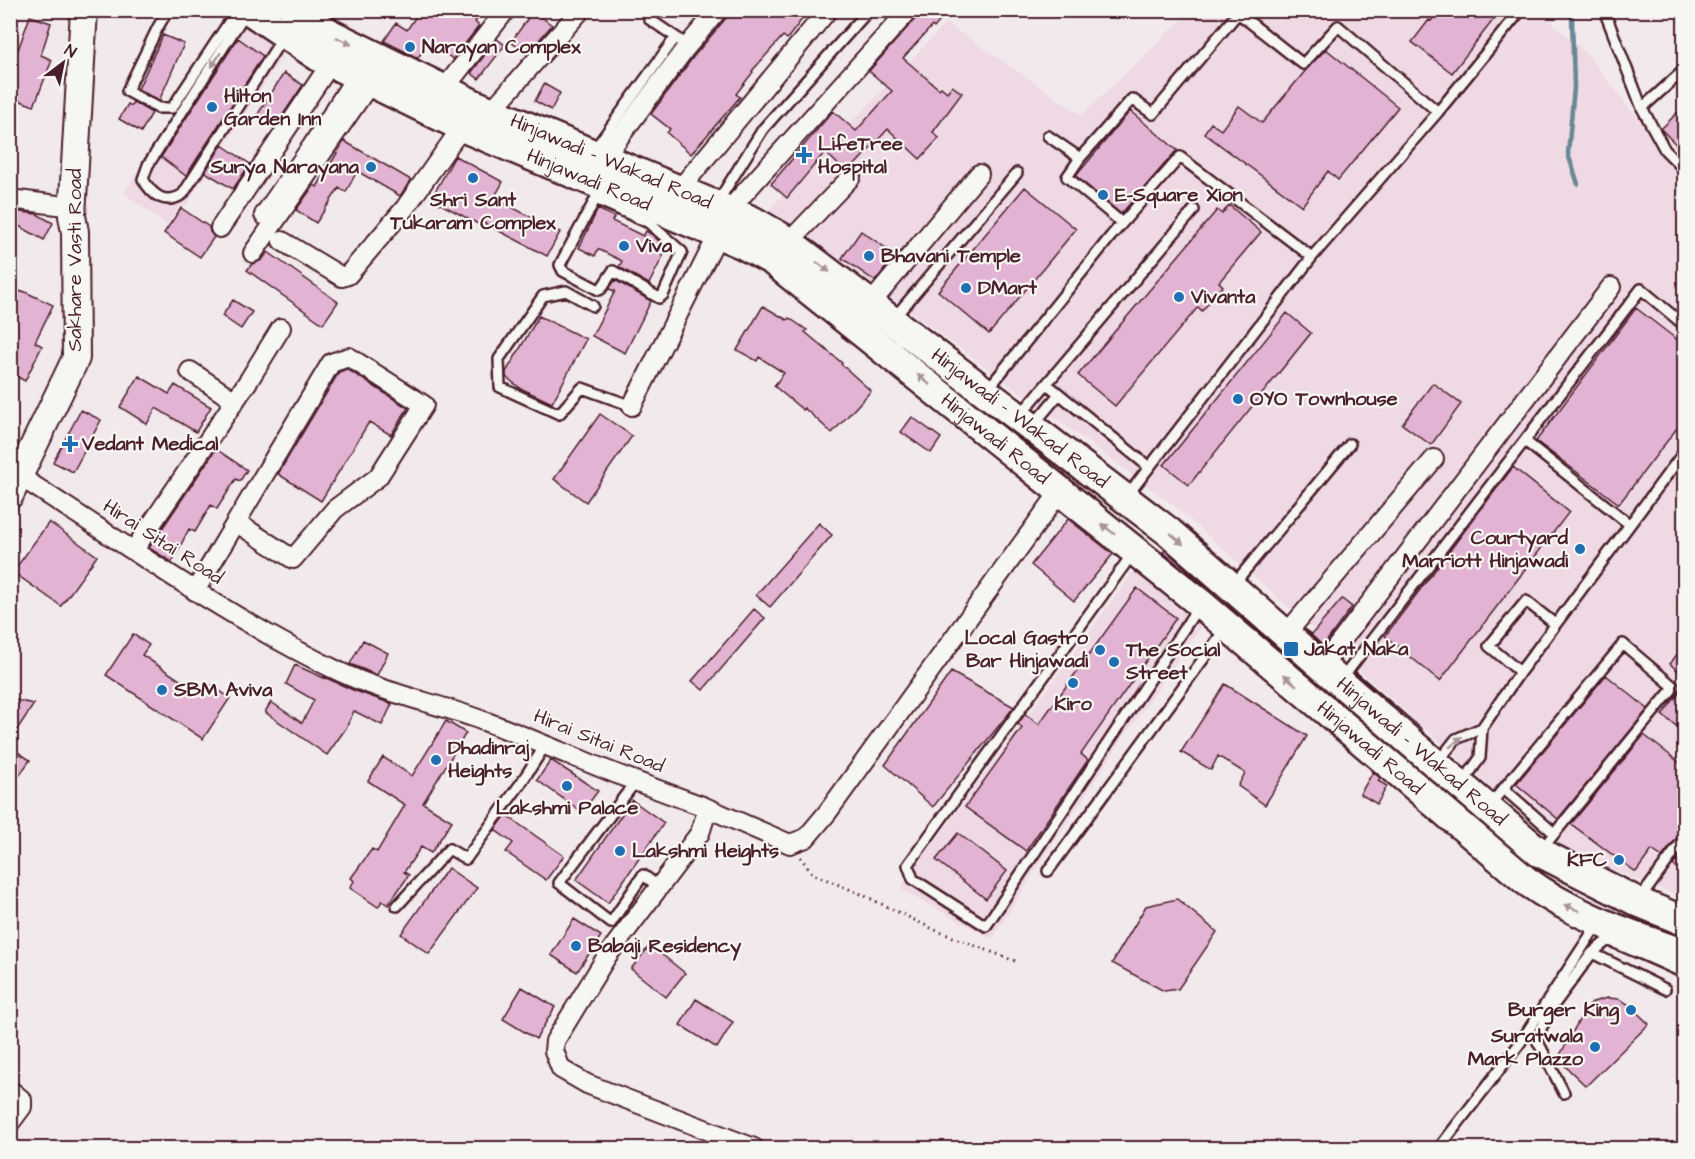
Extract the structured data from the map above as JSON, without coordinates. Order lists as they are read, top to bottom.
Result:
{
  "streets": {
    "main road": ["Hinjawadi - Wakad Road", "Hinjawadi Road"],
    "street": ["Sakhare Vasti Road", "Hirai Sitai Road"]
  },
  "crossings": [
    ["Hinjawadi - Wakad Road", "Hinjawadi Road"],
    ["Sakhare Vasti Road", "Hirai Sitai Road"]
  ],
  "one_way": ["Hinjawadi Road"],
  "places": {
    "other": [
      "Narayan Complex",
      "Hilton Garden Inn",
      "Surya Narayana",
      "Shri Sant Tukaram Complex",
      "E-Square Xion",
      "Viva",
      "Bhavani Temple",
      "DMart",
      "Vivanta",
      "OYO Townhouse",
      "Courtyard Marriott Hinjawadi",
      "Local Gastro Bar Hinjawadi",
      "The Social Street",
      "Kiro",
      "SBM Aviva",
      "Dhadinraj Heights",
      "Lakshmi Palace",
      "Lakshmi Heights",
      "KFC",
      "Babaji Residency",
      "Burger King",
      "Suratwala Mark Plazzo"
    ],
    "health": ["LifeTree Hospital", "Vedant Medical"],
    "transit": ["Jakat Naka"]
  },
  "north": "top right"
}
